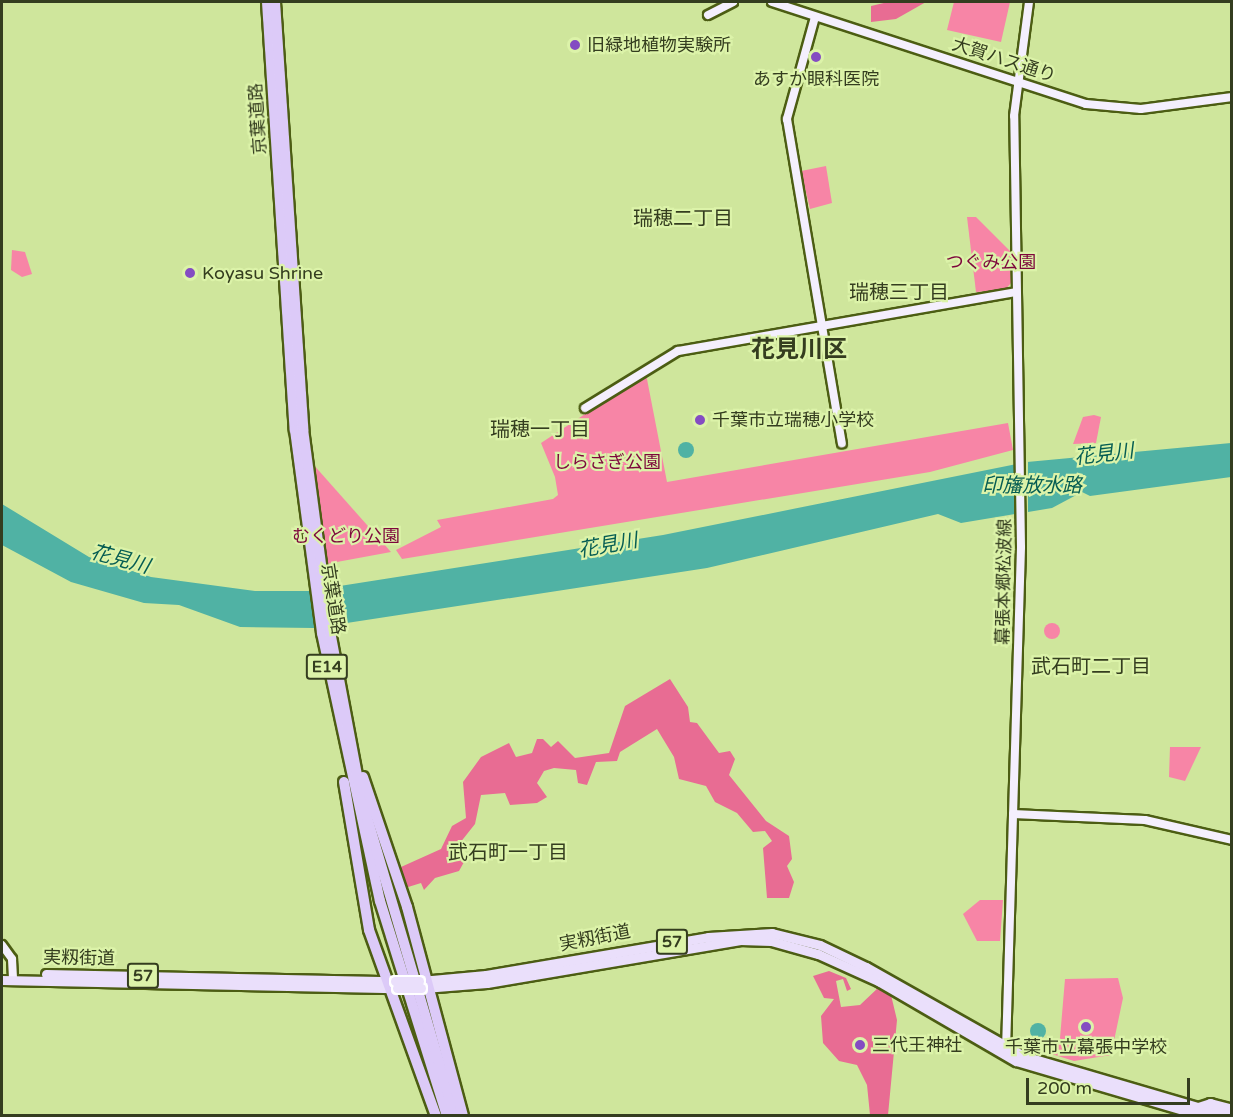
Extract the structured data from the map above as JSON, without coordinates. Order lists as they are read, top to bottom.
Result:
{
  "streets": {
    "highway": ["京葉道路", "E14"],
    "main road": ["実籾街道", "57"],
    "street": ["大賀ハス通り", "幕張本郷松波線"]
  },
  "crossings": [
    ["大賀ハス通り", "幕張本郷松波線"],
    ["幕張本郷松波線", "実籾街道"],
    ["実籾街道", "57"]
  ],
  "districts": [
    "瑞穂二丁目",
    "瑞穂三丁目",
    "花見川区",
    "瑞穂一丁目",
    "武石町二丁目",
    "武石町一丁目"
  ],
  "water": ["花見川", "印旛放水路"],
  "parks": ["つぐみ公園", "しらさぎ公園", "むくどり公園"],
  "places": [
    "旧緑地植物実験所",
    "あすか眼科医院",
    "Koyasu Shrine",
    "千葉市立瑞穂小学校",
    "千葉市立幕張中学校",
    "三代王神社"
  ],
  "scale_bar": "200 m"
}
